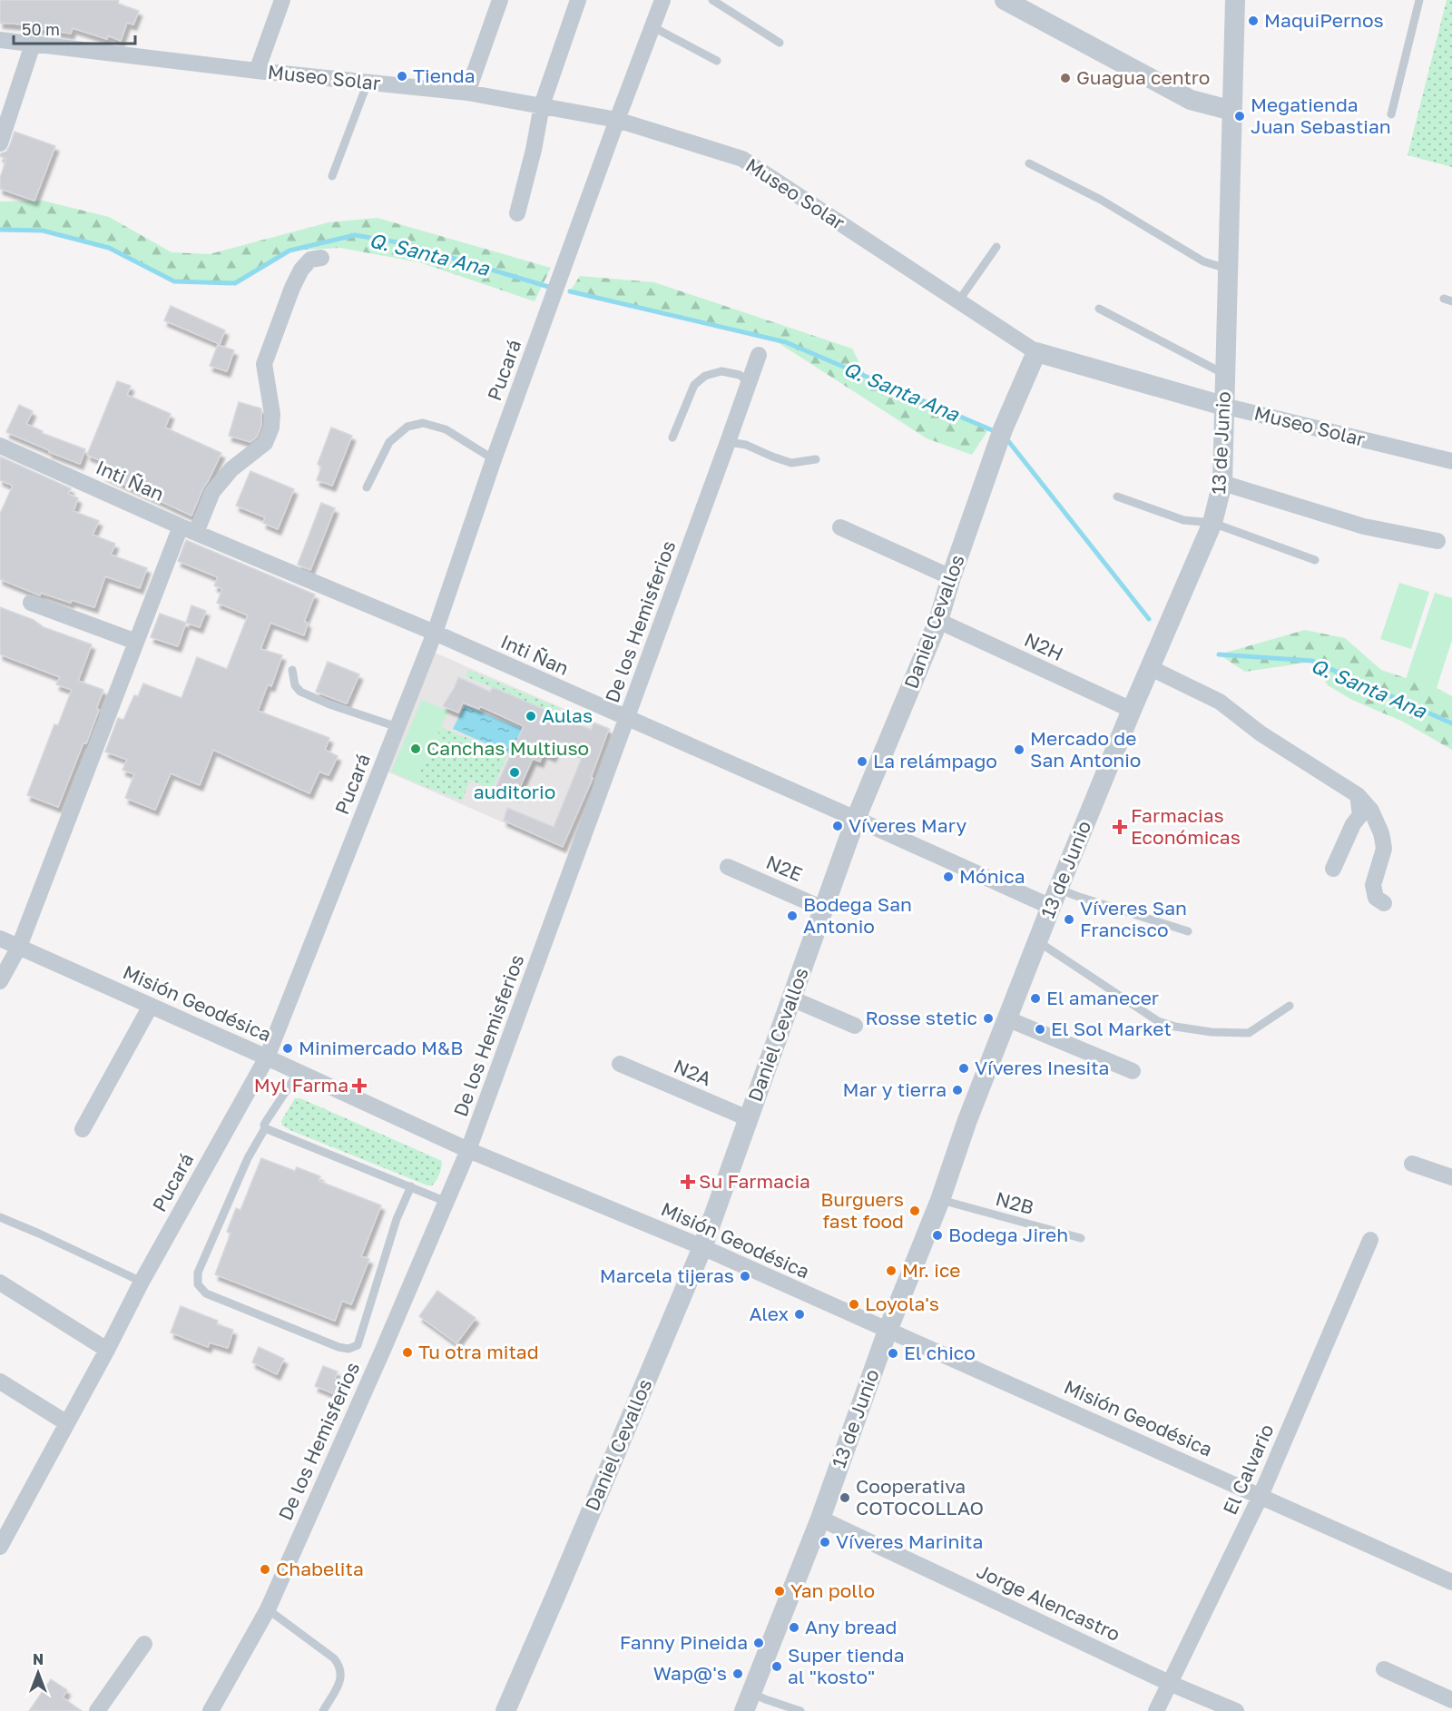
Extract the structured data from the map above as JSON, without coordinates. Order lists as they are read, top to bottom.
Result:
{
  "streets": {
    "street": [
      "Museo Solar",
      "Pucará",
      "13 de Junio",
      "Inti Ñan",
      "De los Hemisferios",
      "Daniel Cevallos",
      "N2H",
      "N2E",
      "Misión Geodésica",
      "N2A",
      "El Calvario",
      "Jorge Alencastro"
    ],
    "lane": ["N2B"]
  },
  "crossings": [
    ["Museo Solar", "Pucará"],
    ["Museo Solar", "13 de Junio"],
    ["Museo Solar", "Daniel Cevallos"],
    ["Pucará", "Inti Ñan"],
    ["Pucará", "Misión Geodésica"],
    ["13 de Junio", "Inti Ñan"],
    ["13 de Junio", "N2H"],
    ["13 de Junio", "Misión Geodésica"],
    ["13 de Junio", "N2B"],
    ["13 de Junio", "Jorge Alencastro"],
    ["Inti Ñan", "De los Hemisferios"],
    ["Inti Ñan", "Daniel Cevallos"],
    ["De los Hemisferios", "Misión Geodésica"],
    ["Daniel Cevallos", "N2H"],
    ["Daniel Cevallos", "N2E"],
    ["Daniel Cevallos", "Misión Geodésica"],
    ["Daniel Cevallos", "N2A"],
    ["Misión Geodésica", "El Calvario"],
    ["El Calvario", "Jorge Alencastro"]
  ],
  "water": ["Q. Santa Ana"],
  "places": {
    "other": [
      "MaquiPernos",
      "Tienda",
      "Guagua centro",
      "Megatienda Juan Sebastian",
      "Aulas",
      "Canchas Multiuso",
      "Mercado de San Antonio",
      "La relámpago",
      "auditorio",
      "Víveres Mary",
      "Mónica",
      "Bodega San Antonio",
      "Víveres San Francisco",
      "El amanecer",
      "Rosse stetic",
      "El Sol Market",
      "Minimercado M&B",
      "Víveres Inesita",
      "Mar y tierra",
      "Burguers fast food",
      "Bodega Jireh",
      "Mr. ice",
      "Marcela tijeras",
      "Loyola's",
      "Alex",
      "Tu otra mitad",
      "El chico",
      "Cooperativa COTOCOLLAO",
      "Víveres Marinita",
      "Chabelita",
      "Yan pollo",
      "Any bread",
      "Fanny Pineida",
      "Super tienda al \"kosto\"",
      "Wap@'s"
    ],
    "health": ["Farmacias Económicas", "Myl Farma", "Su Farmacia"]
  },
  "scale_bar": "50 m",
  "north": "top"
}
